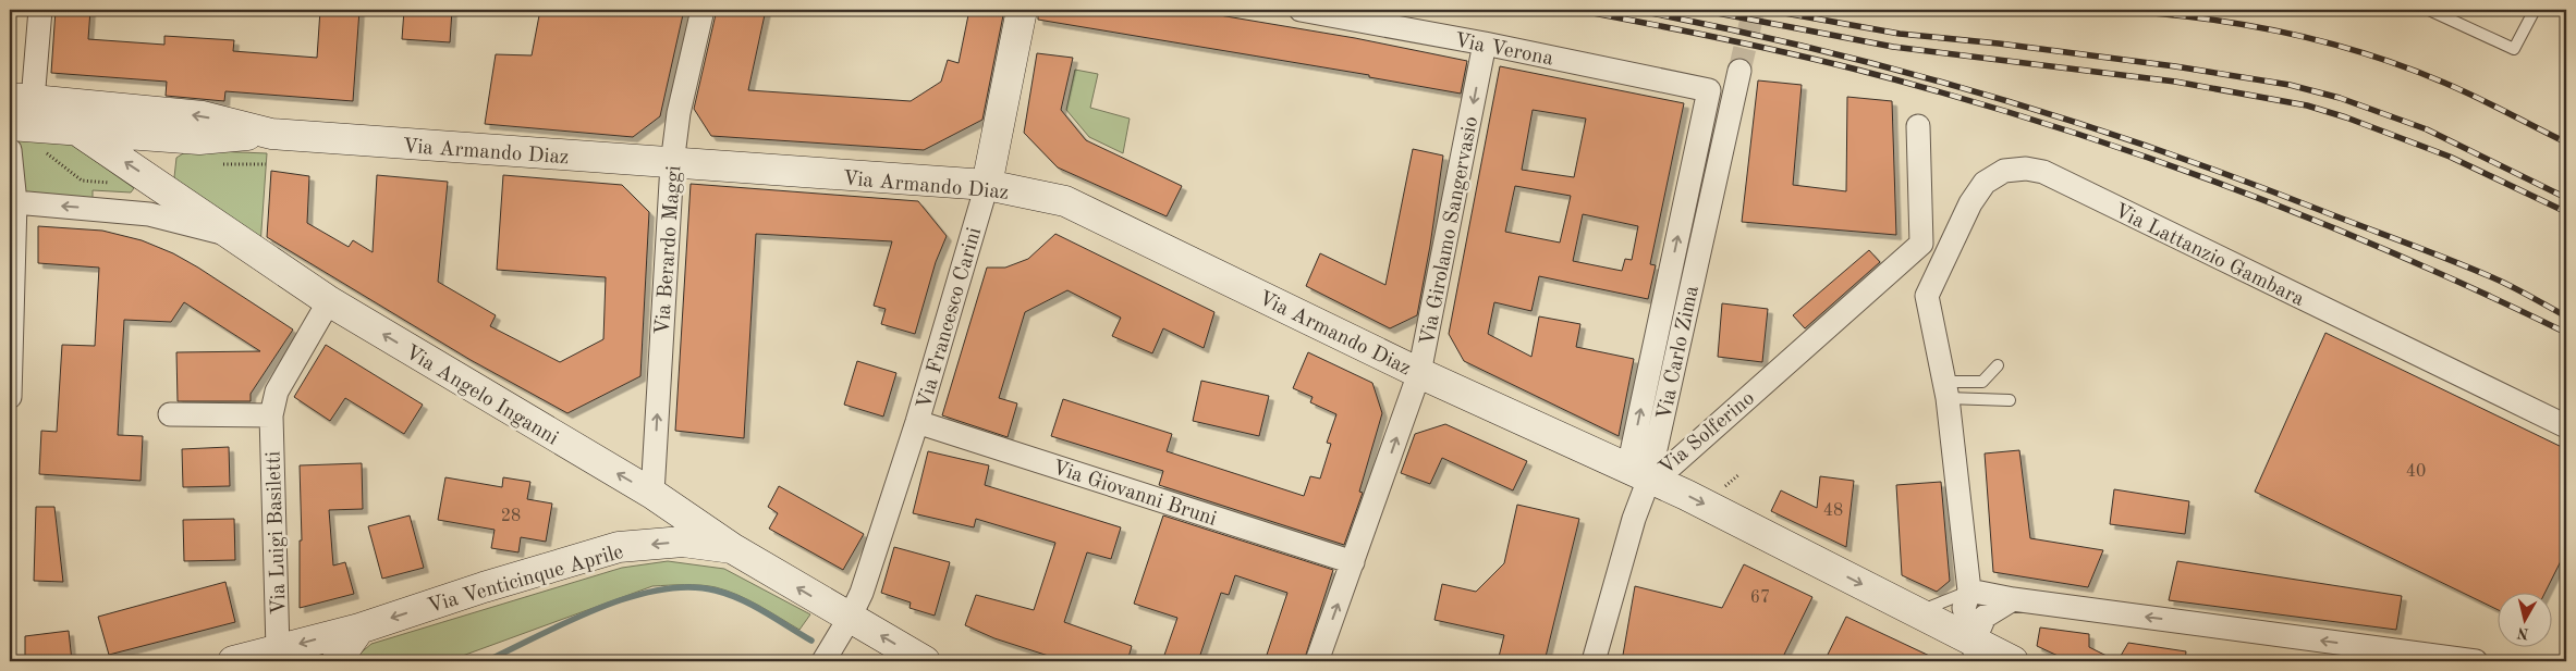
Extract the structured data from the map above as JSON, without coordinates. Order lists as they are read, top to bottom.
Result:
{
  "streets": {
    "street": [
      "Via Verona",
      "Via Armando Diaz",
      "Via Girolamo Sangervasio",
      "Via Berardo Maggi",
      "Via Lattanzio Gambara",
      "Via Francesco Carini",
      "Via Carlo Zima",
      "Via Angelo Inganni",
      "Via Solferino",
      "Via Giovanni Bruni",
      "Via Luigi Basiletti",
      "Via Venticinque Aprile"
    ]
  },
  "crossings": [
    ["Via Verona", "Via Girolamo Sangervasio"],
    ["Via Verona", "Via Carlo Zima"],
    ["Via Armando Diaz", "Via Girolamo Sangervasio"],
    ["Via Armando Diaz", "Via Berardo Maggi"],
    ["Via Armando Diaz", "Via Francesco Carini"],
    ["Via Armando Diaz", "Via Carlo Zima"],
    ["Via Armando Diaz", "Via Angelo Inganni"],
    ["Via Armando Diaz", "Via Solferino"],
    ["Via Girolamo Sangervasio", "Via Giovanni Bruni"],
    ["Via Berardo Maggi", "Via Angelo Inganni"],
    ["Via Francesco Carini", "Via Giovanni Bruni"],
    ["Via Francesco Carini", "Via Venticinque Aprile"],
    ["Via Carlo Zima", "Via Solferino"],
    ["Via Angelo Inganni", "Via Luigi Basiletti"],
    ["Via Angelo Inganni", "Via Venticinque Aprile"],
    ["Via Luigi Basiletti", "Via Venticinque Aprile"]
  ],
  "one_way": ["Via Berardo Maggi", "Via Angelo Inganni", "Via Venticinque Aprile"],
  "house_numbers": [
    "40",
    "48",
    "28",
    "67"
  ],
  "north": "bottom"
}
